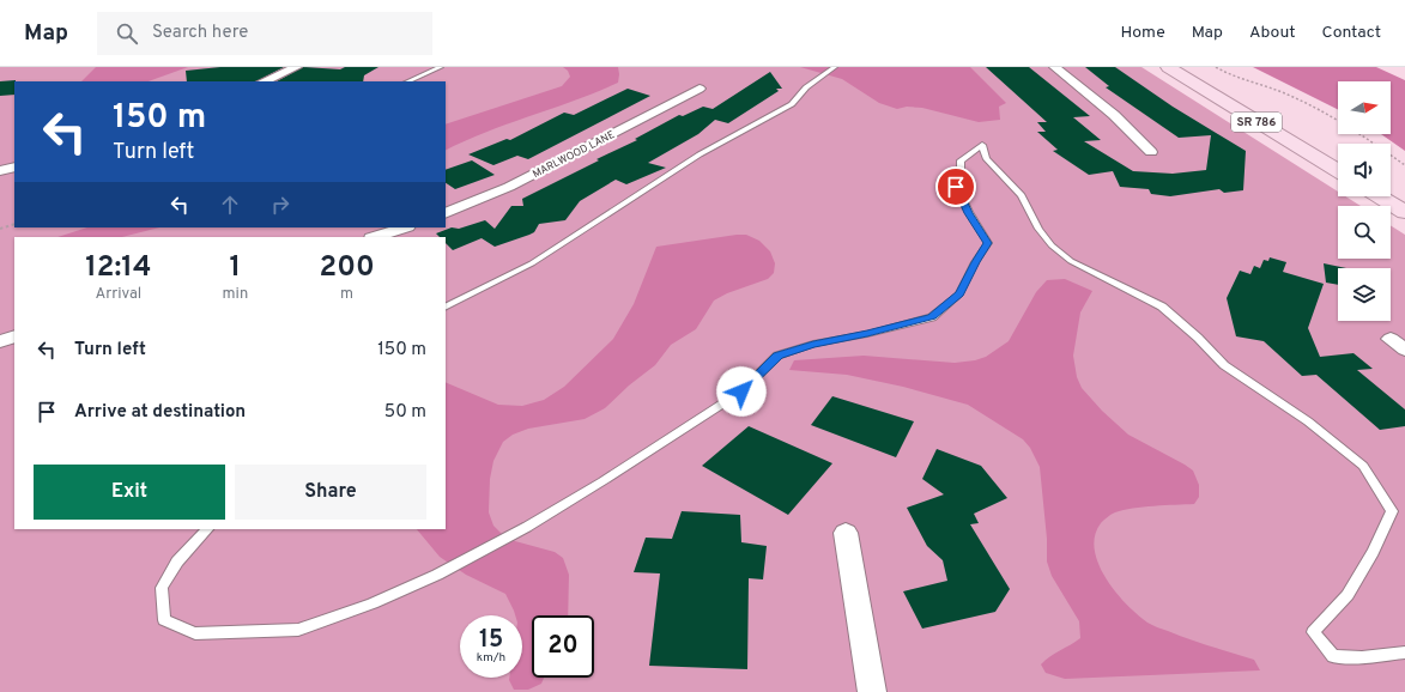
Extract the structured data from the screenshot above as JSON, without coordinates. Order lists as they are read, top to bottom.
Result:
{
  "streets": {
    "main road": ["SR 786"],
    "street": ["MARLWOOD LANE"]
  },
  "north": "right",
  "page": {
    "header": "Map",
    "search": "Search here",
    "nav": [
      "Home",
      "Map",
      "About",
      "Contact"
    ],
    "turn": ["150 m", "Turn left"],
    "eta": [
      "12:14",
      "Arrival",
      "1",
      "min",
      "200",
      "m"
    ],
    "list": [
      {
        "name": "Turn left",
        "value": "150 m"
      },
      {
        "name": "Arrive at destination",
        "value": "50 m"
      }
    ],
    "buttons": ["Exit", "Share"],
    "speed": "15 km/h",
    "limit": "20"
  }
}
